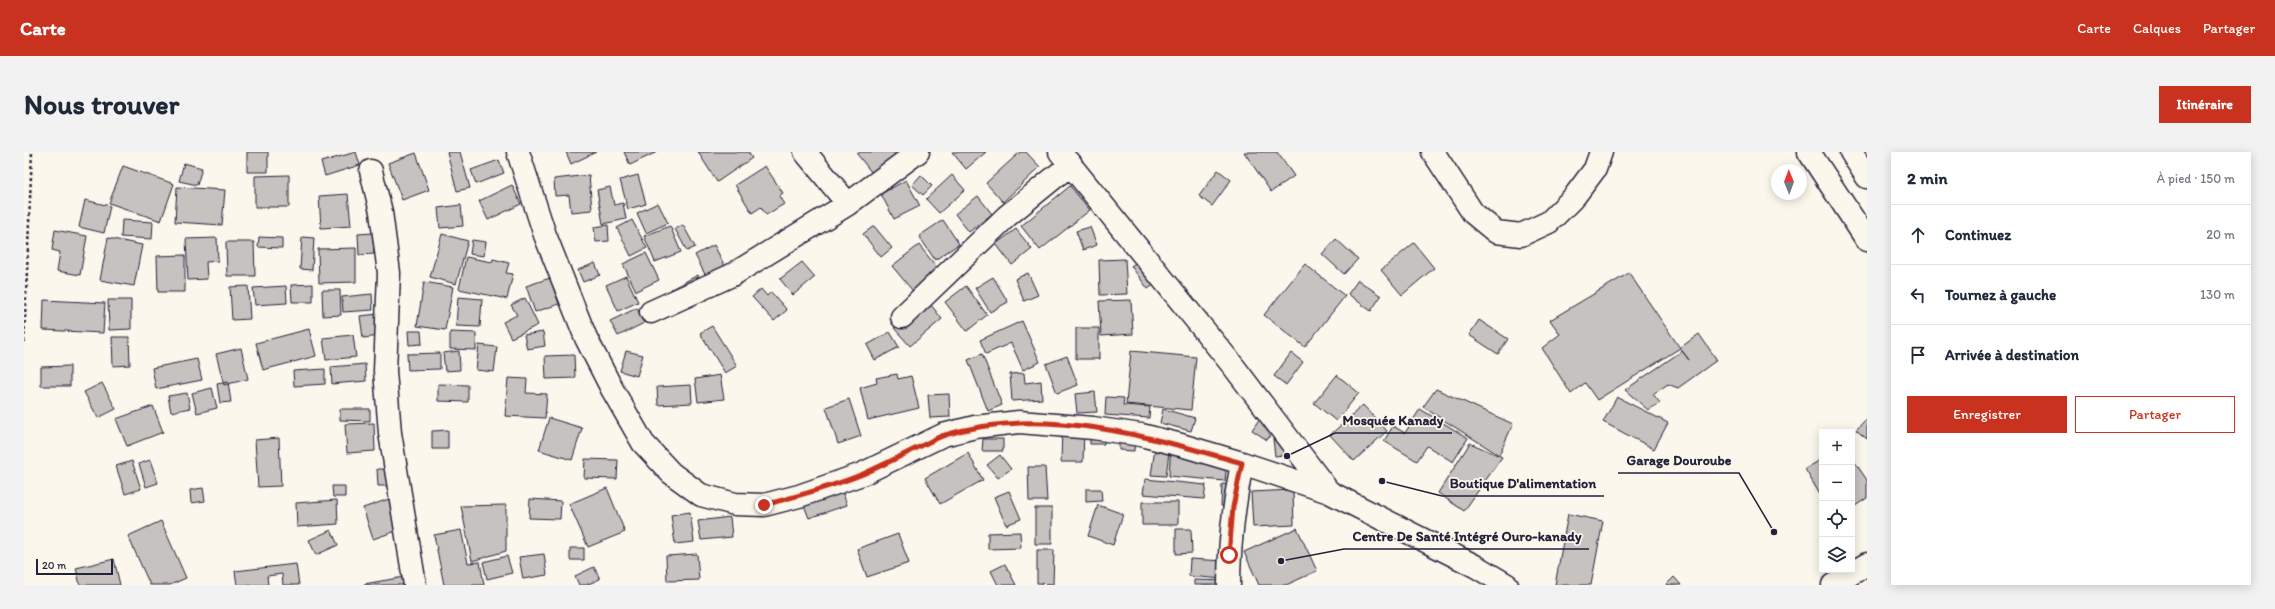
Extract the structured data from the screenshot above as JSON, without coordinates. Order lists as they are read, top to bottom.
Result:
{
  "places": [
    "Mosquée Kanady",
    "Boutique D'alimentation",
    "Garage Douroube",
    "Centre De Santé Intégré Ouro-kanady"
  ],
  "scale_bar": "20 m",
  "north": "top",
  "page": {
    "header": "Carte",
    "nav": ["Carte", "Calques", "Partager"],
    "buttons": [
      "Itinéraire",
      ["Enregistrer", "Partager"]
    ],
    "title": "Nous trouver",
    "heading": ["2 min", "À pied · 150 m"],
    "list": [
      ["Continuez", "20 m"],
      ["Tournez à gauche", "130 m"],
      "Arrivée à destination"
    ],
    "map_buttons": ["+", "−"],
    "scale": "20 m"
  }
}
